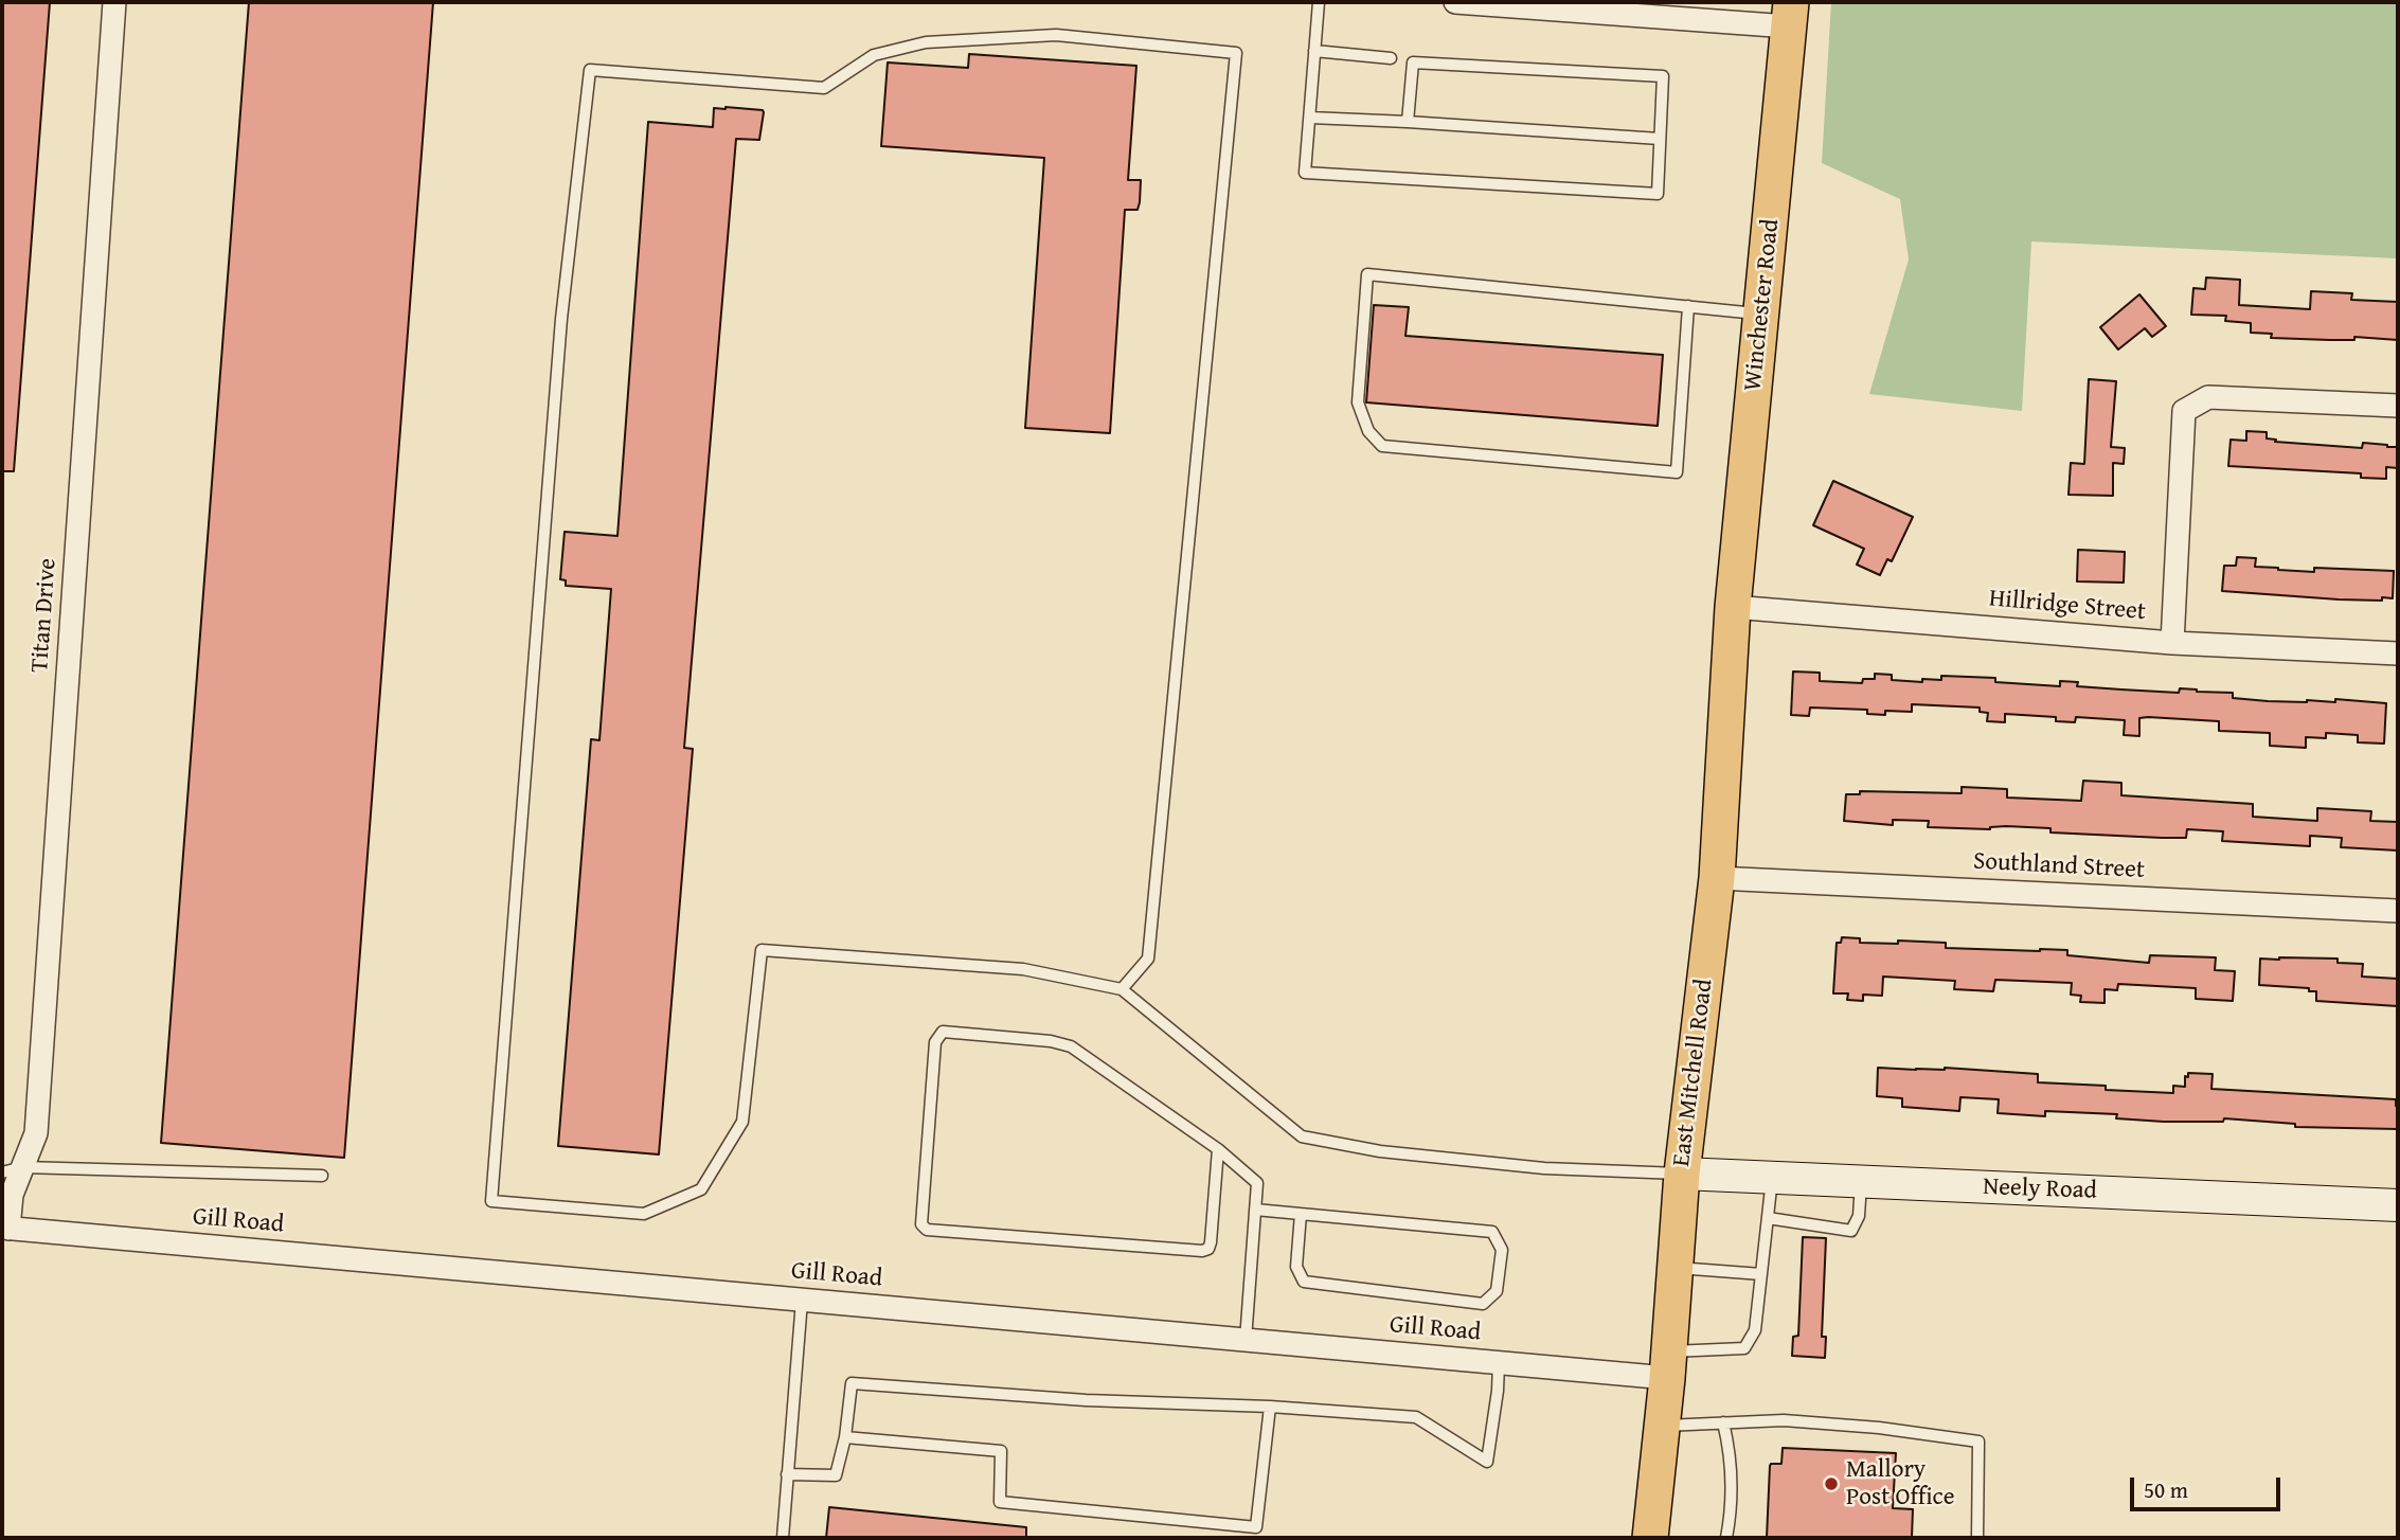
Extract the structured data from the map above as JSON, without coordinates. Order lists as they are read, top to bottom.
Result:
{
  "streets": {
    "main road": ["Winchester Road", "East Mitchell Road"],
    "street": [
      "Hillridge Street",
      "Titan Drive",
      "Southland Street",
      "Neely Road",
      "Gill Road"
    ]
  },
  "crossings": [
    ["Winchester Road", "Hillridge Street"],
    ["Winchester Road", "East Mitchell Road"],
    ["Hillridge Street", "East Mitchell Road"],
    ["Titan Drive", "Gill Road"],
    ["Southland Street", "East Mitchell Road"],
    ["East Mitchell Road", "Neely Road"],
    ["East Mitchell Road", "Gill Road"]
  ],
  "places": ["Mallory Post Office"],
  "scale_bar": "50 m"
}
